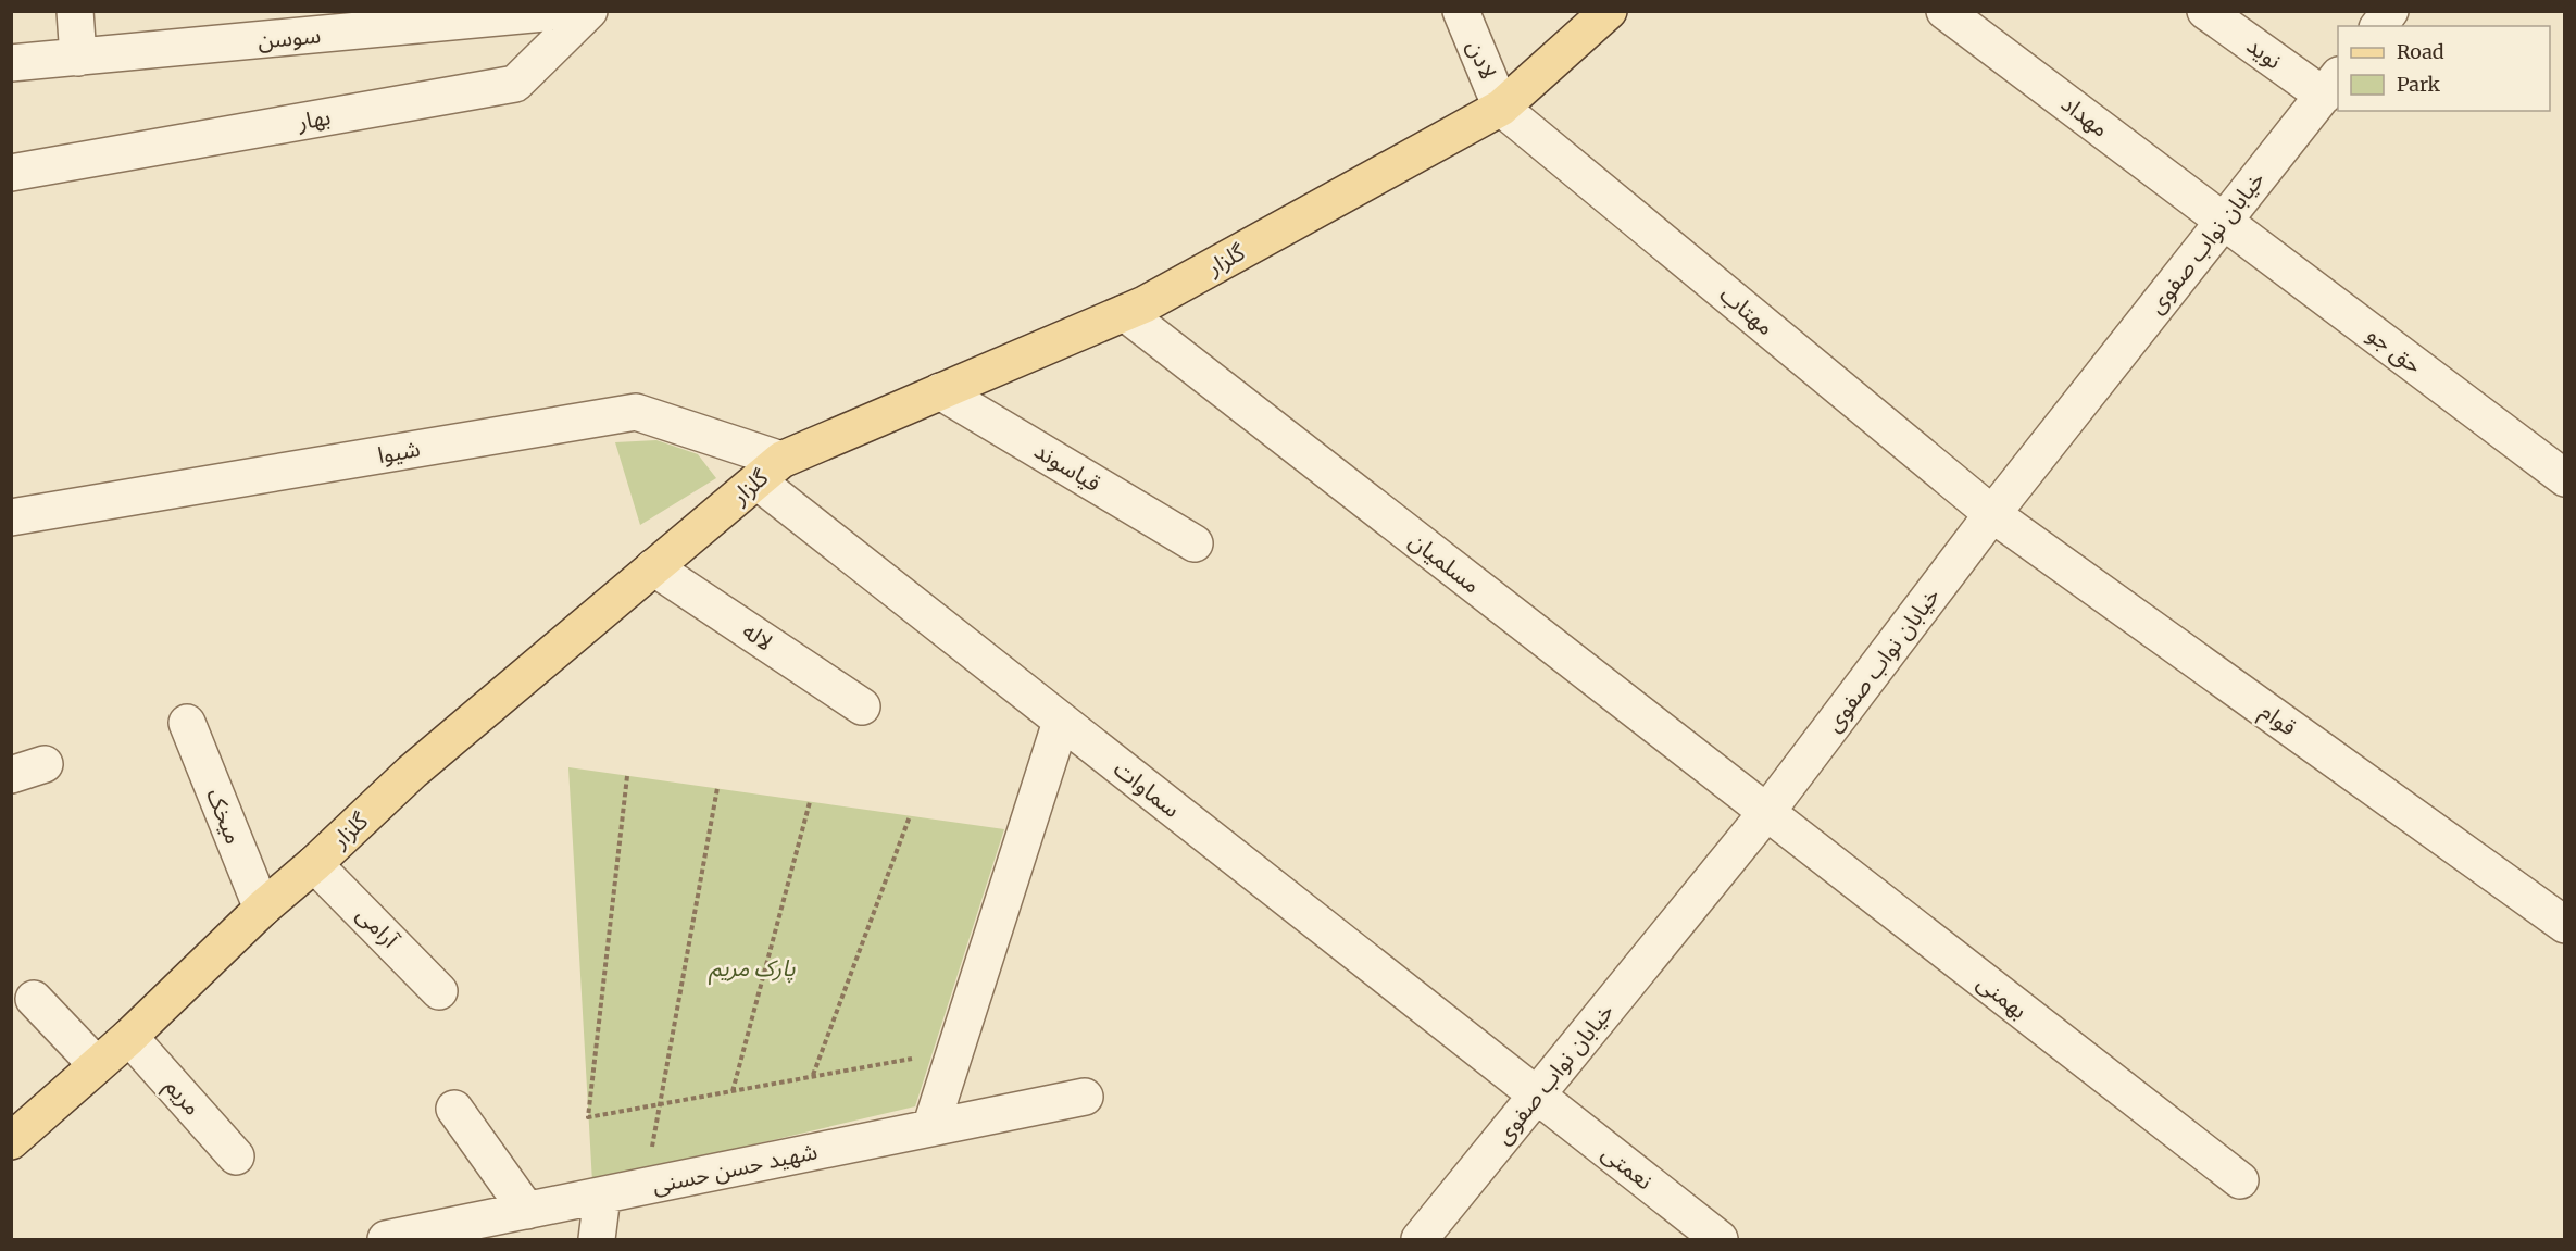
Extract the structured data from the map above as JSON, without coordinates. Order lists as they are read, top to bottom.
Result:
{
  "streets": {
    "main road": ["گلزار"],
    "street": [
      "سوسن",
      "نوید",
      "لادن",
      "مهداد",
      "بهار",
      "خیابان نواب صفوی",
      "مهتاب",
      "حق جو",
      "شیوا",
      "قیاسوند",
      "مسلمیان",
      "لاله",
      "قوام",
      "سماوات",
      "میخک",
      "آرامی",
      "بهمنی",
      "مریم",
      "نعمتی",
      "شهید حسن حسنی"
    ]
  },
  "crossings": [
    ["نوید", "خیابان نواب صفوی"],
    ["لادن", "گلزار"],
    ["لادن", "مهتاب"],
    ["مهداد", "خیابان نواب صفوی"],
    ["مهداد", "حق جو"],
    ["خیابان نواب صفوی", "مهتاب"],
    ["خیابان نواب صفوی", "حق جو"],
    ["خیابان نواب صفوی", "مسلمیان"],
    ["خیابان نواب صفوی", "قوام"],
    ["خیابان نواب صفوی", "سماوات"],
    ["خیابان نواب صفوی", "بهمنی"],
    ["خیابان نواب صفوی", "نعمتی"],
    ["گلزار", "مهتاب"],
    ["گلزار", "شیوا"],
    ["گلزار", "قیاسوند"],
    ["گلزار", "مسلمیان"],
    ["گلزار", "لاله"],
    ["گلزار", "سماوات"],
    ["گلزار", "میخک"],
    ["گلزار", "آرامی"],
    ["گلزار", "مریم"],
    ["مهتاب", "قوام"],
    ["شیوا", "سماوات"],
    ["مسلمیان", "بهمنی"],
    ["سماوات", "نعمتی"]
  ],
  "parks": ["پارک مریم"],
  "legend": ["Road", "Park"]
}
